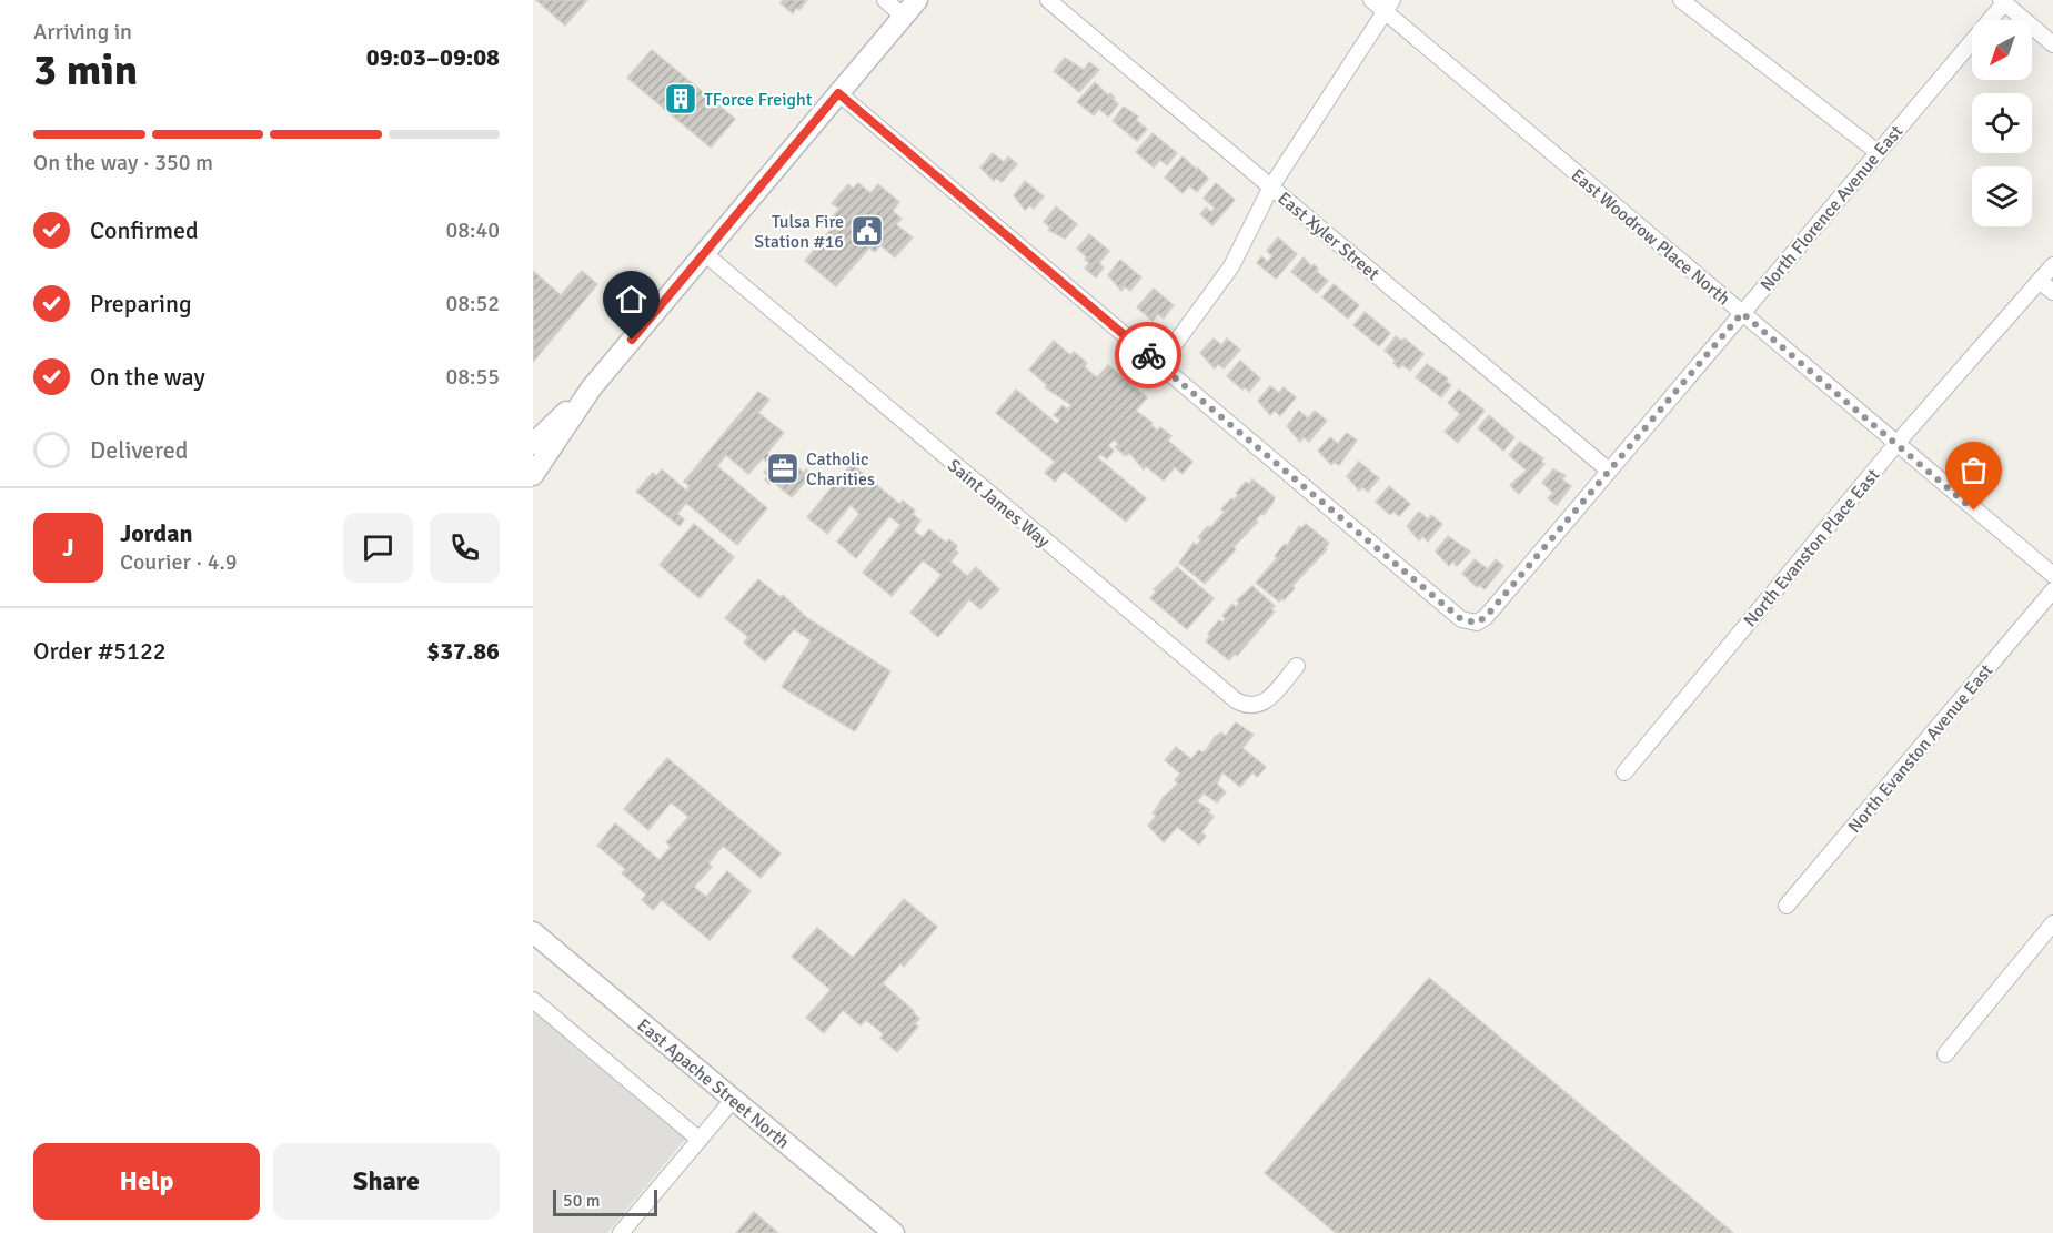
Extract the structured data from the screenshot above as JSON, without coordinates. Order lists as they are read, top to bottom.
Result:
{
  "streets": {
    "main road": ["East Apache Street North"],
    "street": [
      "North Florence Avenue East",
      "East Xyler Street",
      "East Woodrow Place North",
      "Saint James Way",
      "North Evanston Place East",
      "North Evanston Avenue East"
    ]
  },
  "crossings": [
    ["North Florence Avenue East", "East Xyler Street"],
    ["North Florence Avenue East", "East Woodrow Place North"],
    ["East Woodrow Place North", "North Evanston Place East"]
  ],
  "places": {
    "building": ["TForce Freight"],
    "public building": ["Tulsa Fire Station #16"],
    "office": ["Catholic Charities"]
  },
  "scale_bar": "50 m",
  "north": "bottom left",
  "page": {
    "heading": ["3 min", "Arriving in", "09:03–09:08"],
    "panel": [
      "Jordan",
      "Courier · 4.9",
      "Order #5122",
      "$37.86"
    ],
    "bar": "On the way · 350 m",
    "list": [
      ["Confirmed", "08:40"],
      ["Preparing", "08:52"],
      ["On the way", "08:55"],
      "Delivered"
    ],
    "round": "J",
    "buttons": ["Help", "Share"],
    "scale": "50 m"
  }
}
